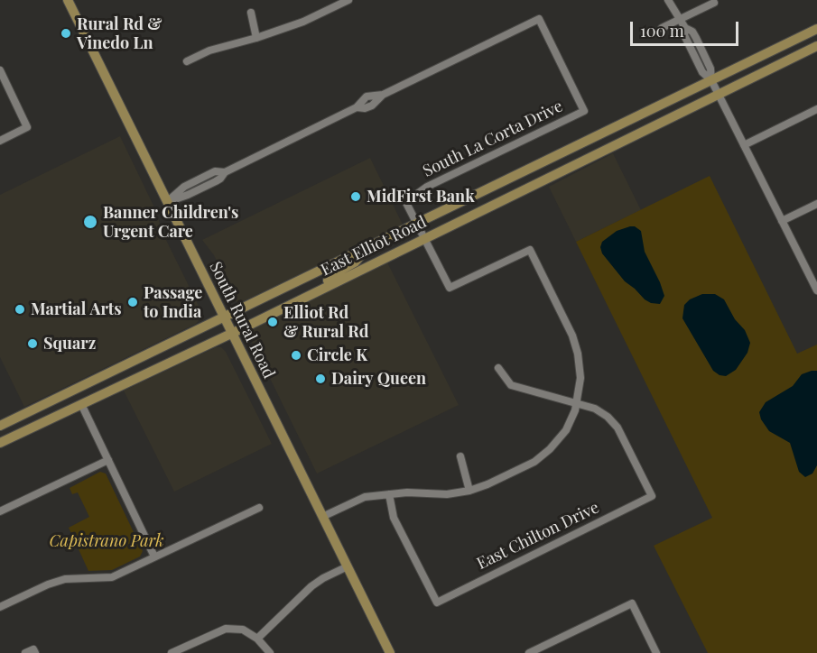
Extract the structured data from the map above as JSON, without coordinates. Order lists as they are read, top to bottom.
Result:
{
  "streets": {
    "main road": ["East Elliot Road", "South Rural Road"],
    "street": ["South La Corta Drive", "East Chilton Drive"]
  },
  "crossings": [
    ["South La Corta Drive", "East Elliot Road"],
    ["South La Corta Drive", "South Rural Road"],
    ["East Elliot Road", "South Rural Road"]
  ],
  "parks": ["Capistrano Park"],
  "places": [
    "Rural Rd & Vinedo Ln",
    "MidFirst Bank",
    "Banner Children's Urgent Care",
    "Passage to India",
    "Martial Arts",
    "Elliot Rd & Rural Rd",
    "Squarz",
    "Circle K",
    "Dairy Queen"
  ],
  "scale_bar": "100 m"
}
